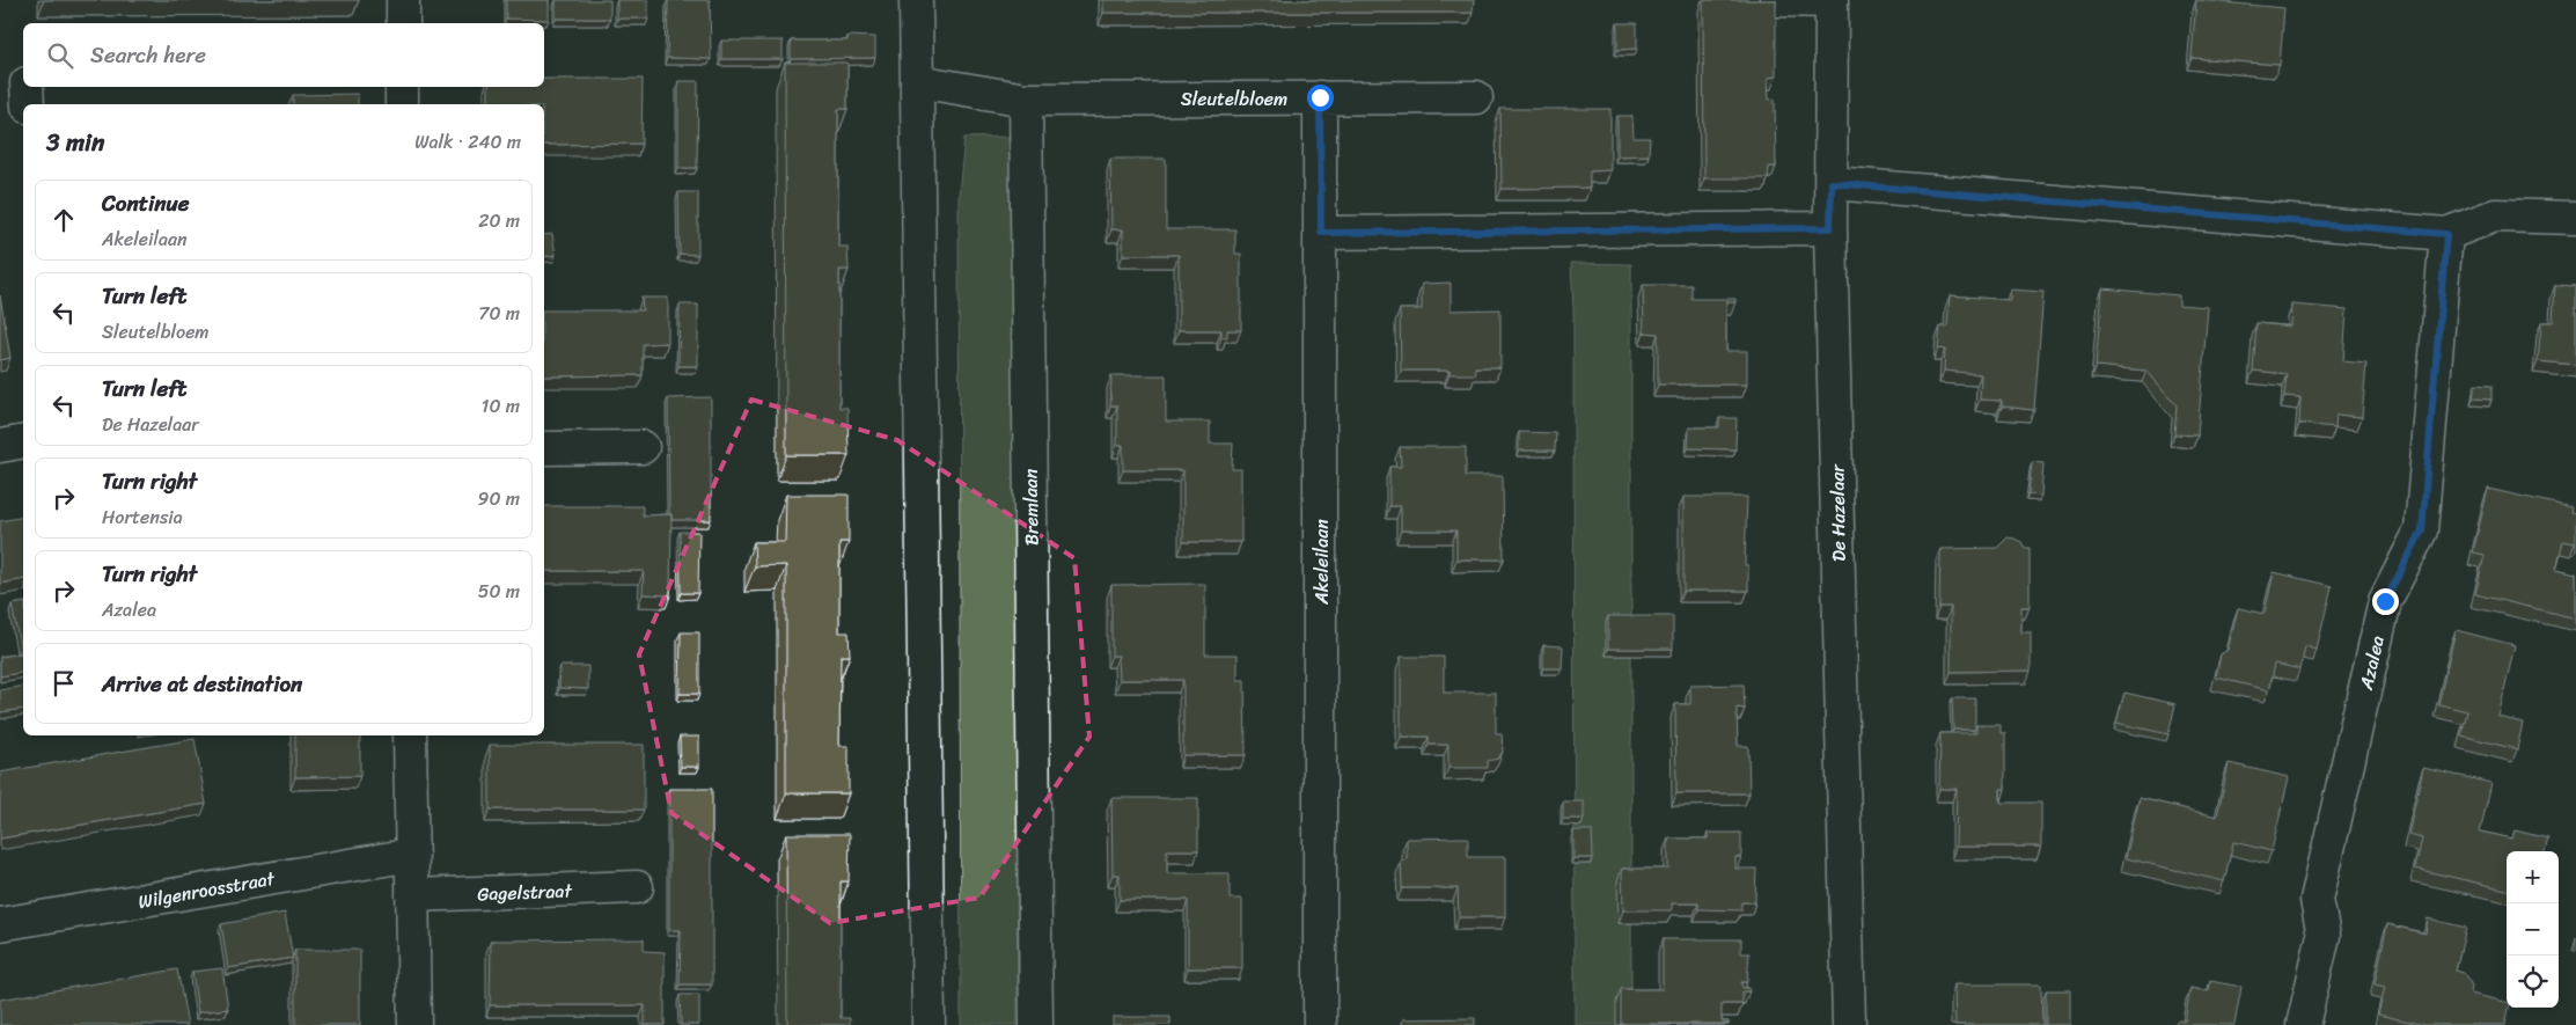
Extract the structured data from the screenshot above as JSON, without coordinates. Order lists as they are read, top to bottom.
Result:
{
  "streets": {
    "street": [
      "Sleutelbloem",
      "Bremlaan",
      "De Hazelaar",
      "Akeleilaan",
      "Azalea",
      "Wilgenroosstraat",
      "Gagelstraat"
    ]
  },
  "crossings": [
    ["Sleutelbloem", "Bremlaan"],
    ["Sleutelbloem", "Akeleilaan"]
  ],
  "page": {
    "search": "Search here",
    "heading": ["3 min", "Walk · 240 m"],
    "list": [
      ["Continue", "Akeleilaan", "20 m"],
      ["Turn left", "Sleutelbloem", "70 m"],
      ["Turn left", "De Hazelaar", "10 m"],
      ["Turn right", "Hortensia", "90 m"],
      ["Turn right", "Azalea", "50 m"],
      "Arrive at destination"
    ],
    "map_buttons": ["+", "−"]
  }
}
